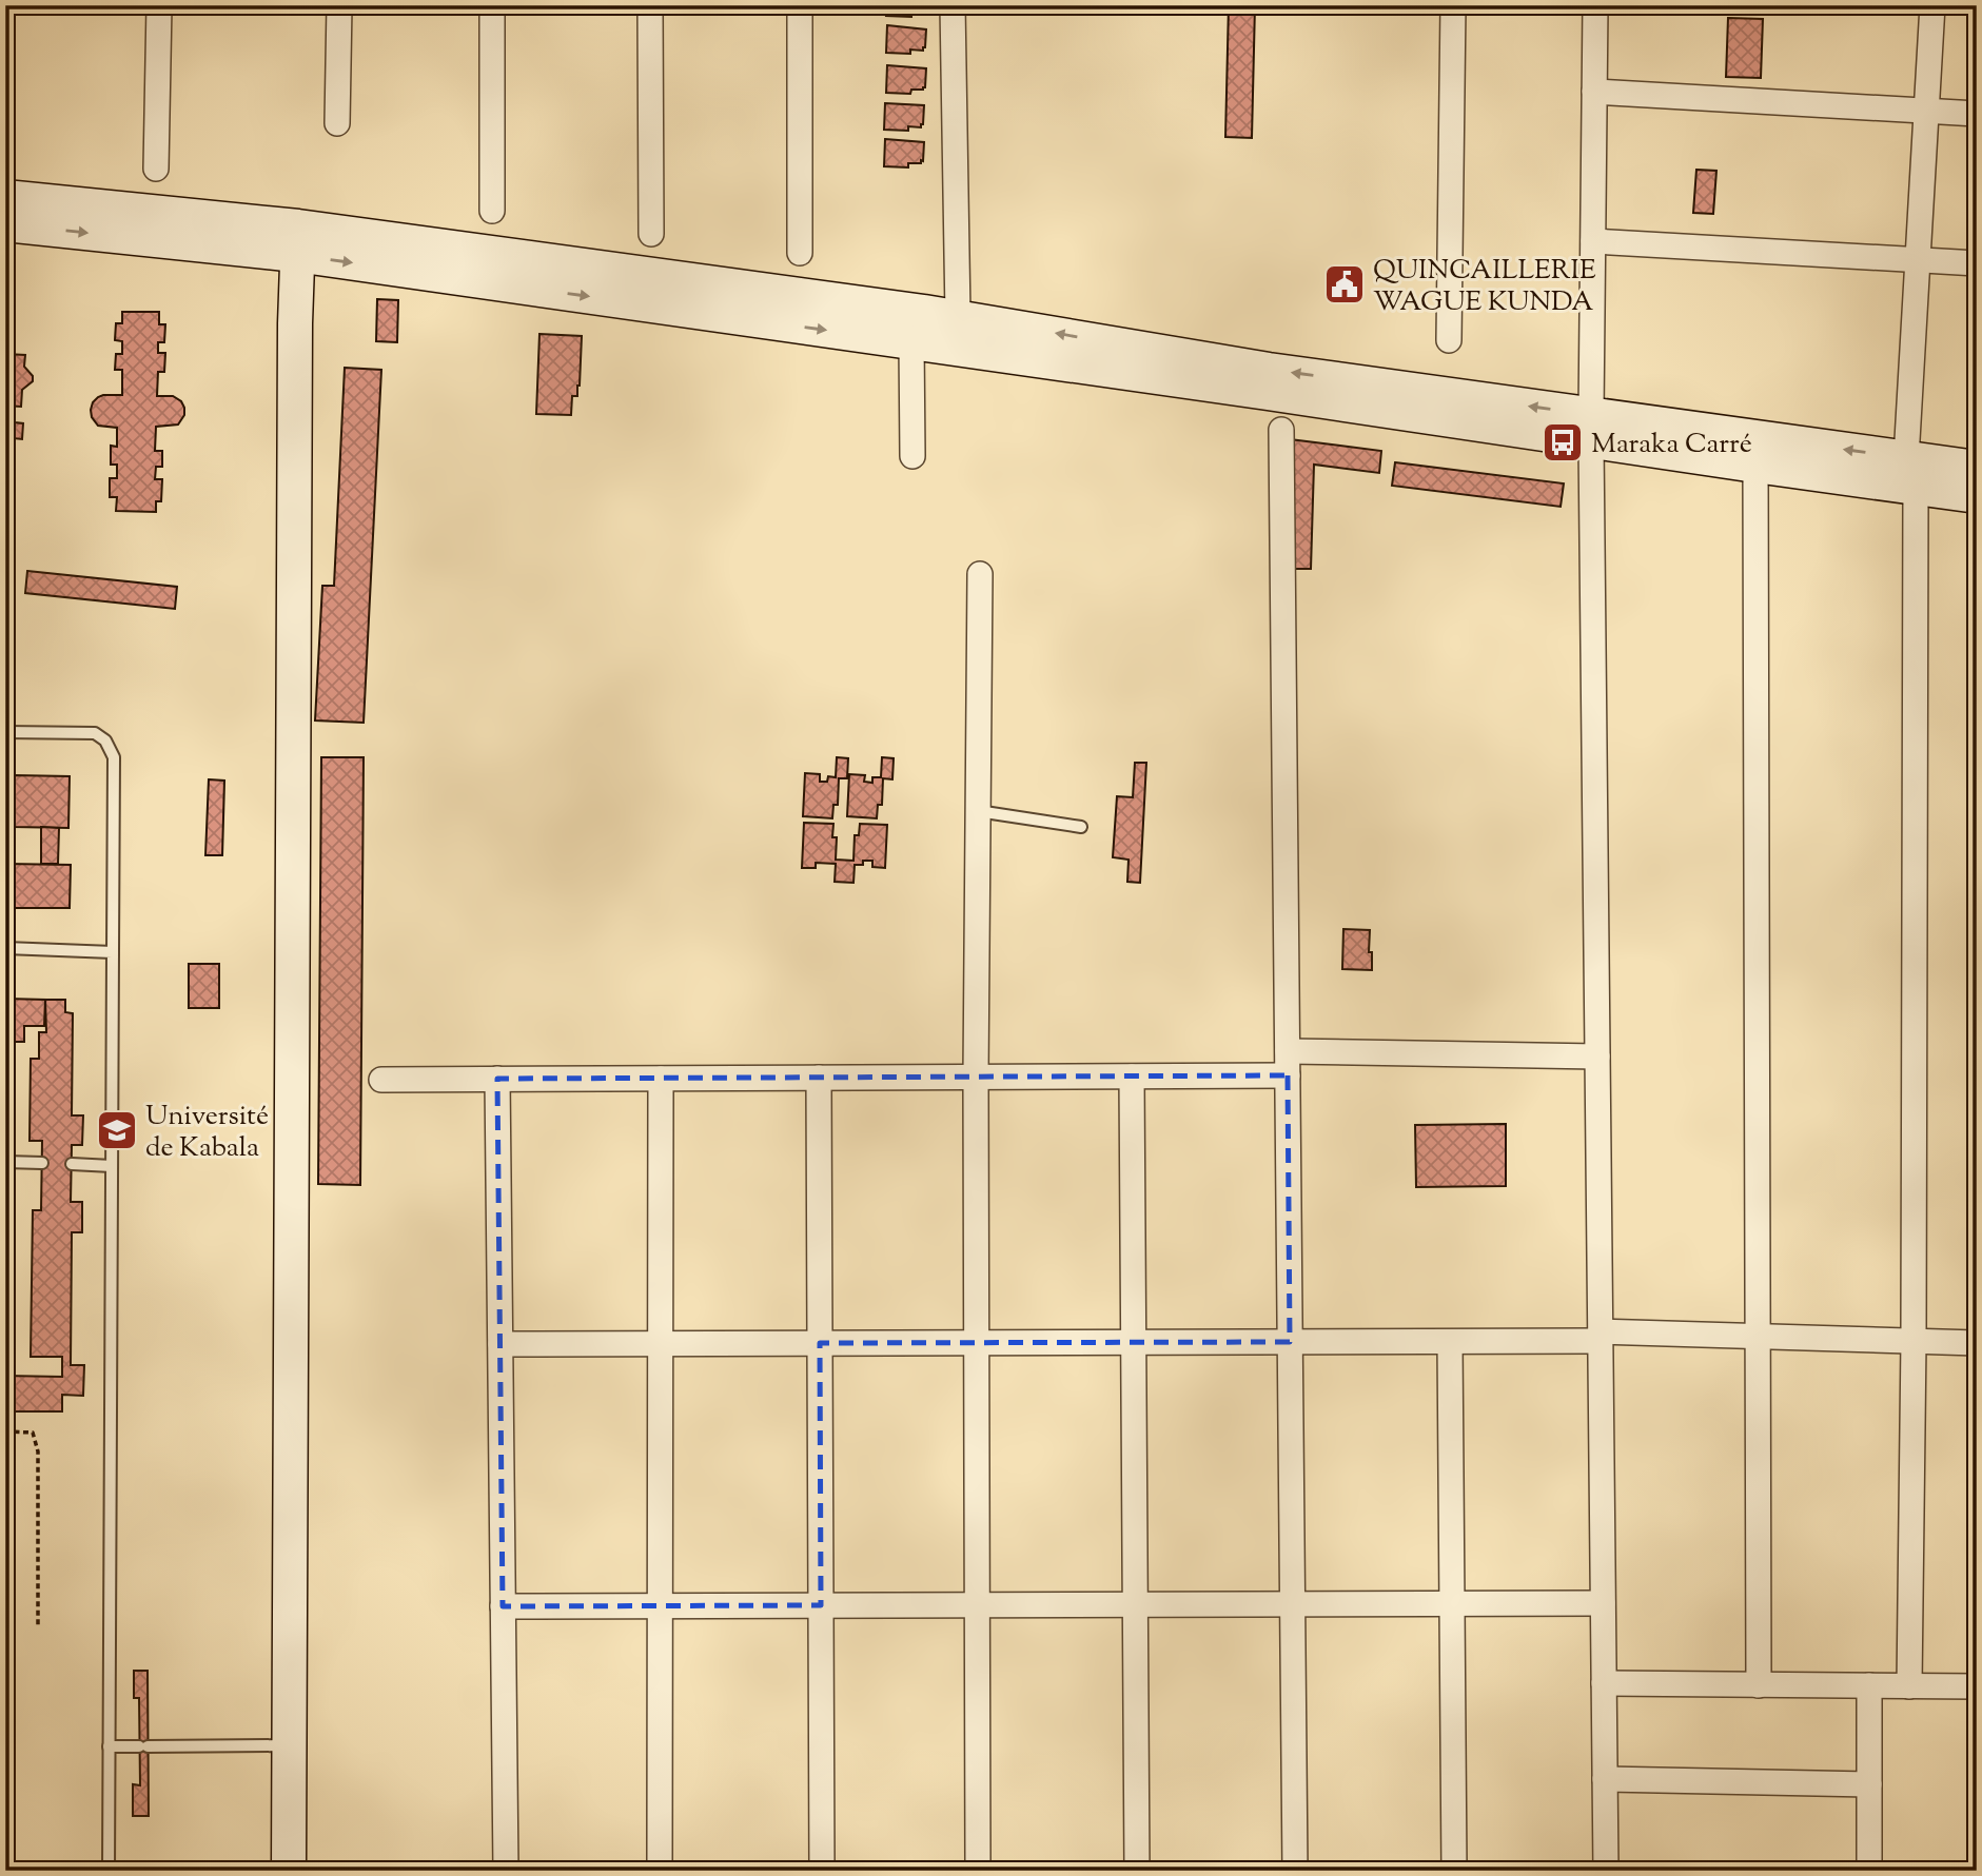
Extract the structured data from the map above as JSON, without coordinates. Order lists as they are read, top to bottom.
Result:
{
  "places": {
    "public building": ["QUINCAILLERIE WAGUE KUNDA"],
    "bus stop": ["Maraka Carré"],
    "school or university": ["Université de Kabala"]
  }
}
